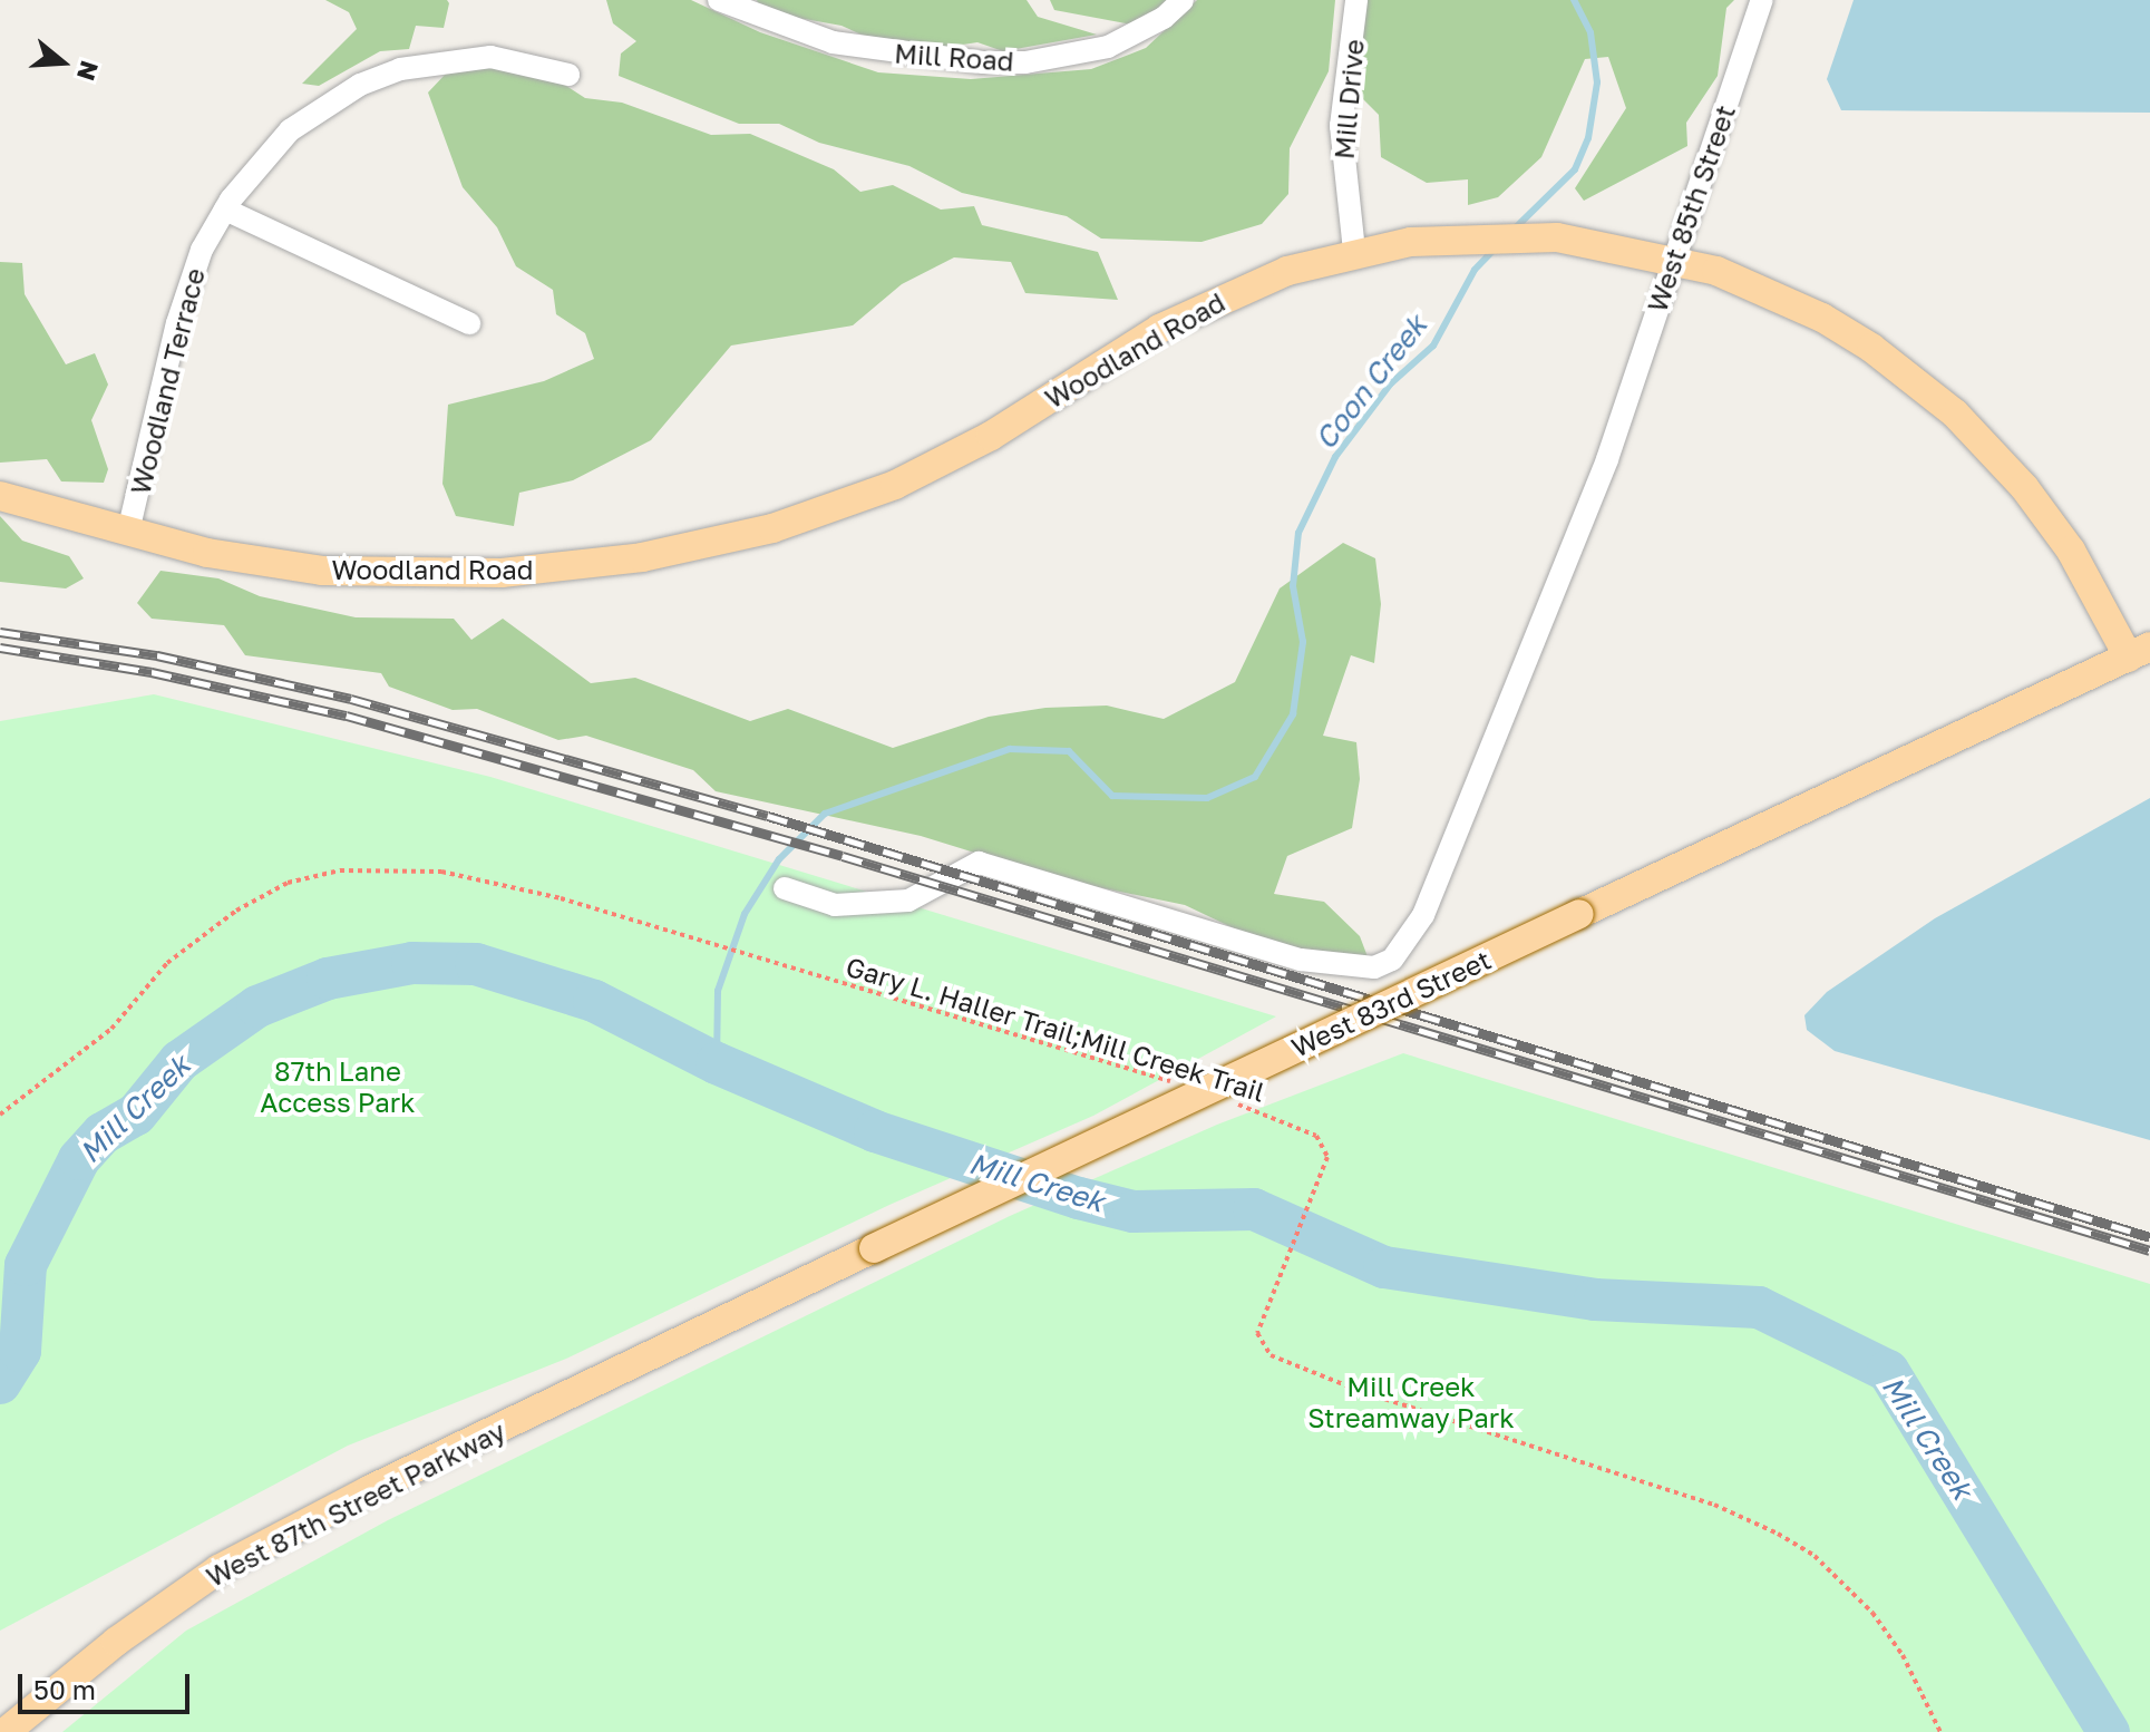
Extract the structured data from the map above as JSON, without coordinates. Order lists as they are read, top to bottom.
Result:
{
  "streets": {
    "main road": ["Woodland Road", "West 83rd Street", "West 87th Street Parkway"],
    "street": [
      "Mill Road",
      "Mill Drive",
      "West 85th Street",
      "Woodland Terrace"
    ],
    "path": ["Gary L. Haller Trail;Mill Creek Trail"]
  },
  "crossings": [
    ["Mill Drive", "Woodland Road"],
    ["West 85th Street", "Woodland Road"],
    ["Woodland Road", "Woodland Terrace"],
    ["Woodland Road", "West 83rd Street"],
    ["West 83rd Street", "West 87th Street Parkway"]
  ],
  "water": ["Coon Creek", "Mill Creek"],
  "parks": ["87th Lane Access Park", "Mill Creek Streamway Park"],
  "scale_bar": "50 m",
  "north": "right"
}
